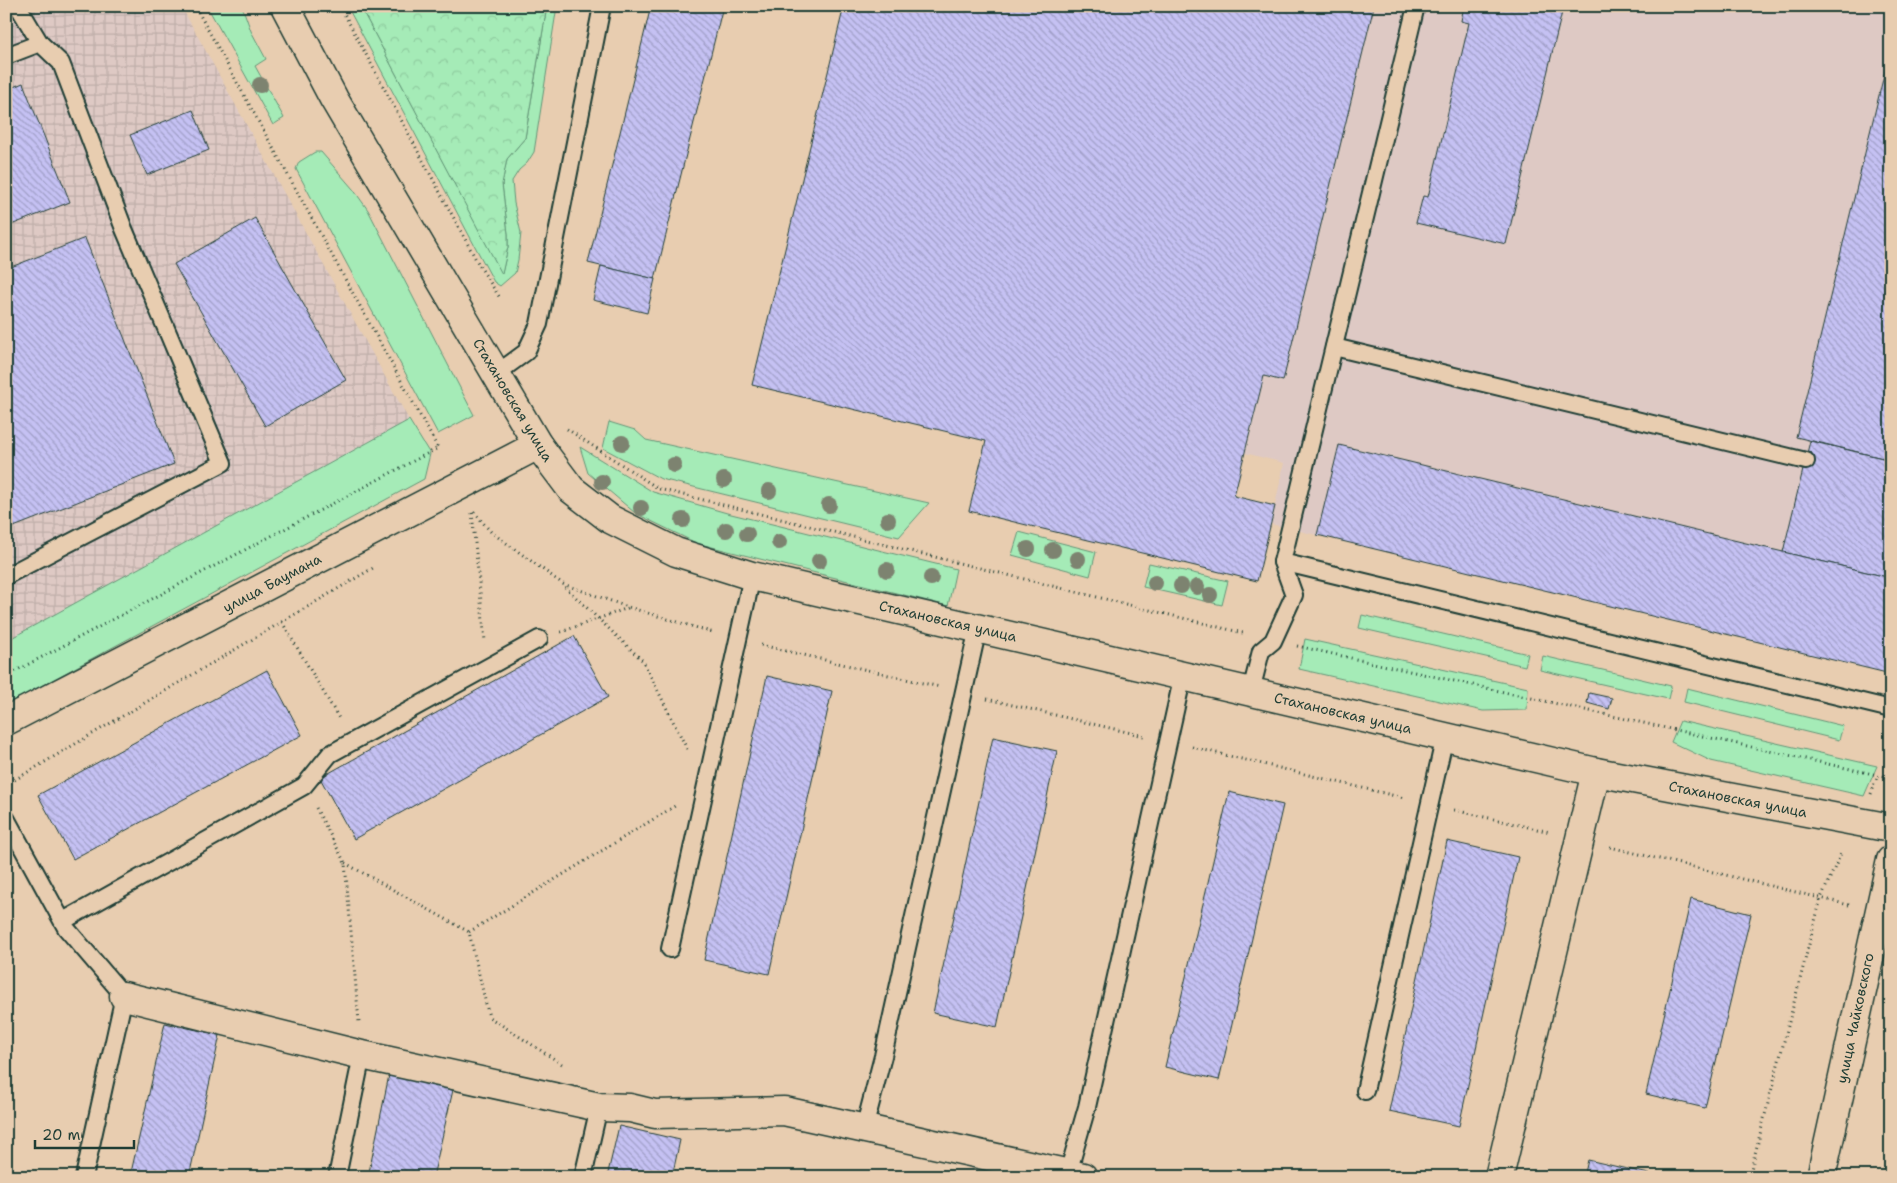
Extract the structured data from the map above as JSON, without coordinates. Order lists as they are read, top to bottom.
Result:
{
  "streets": {
    "street": ["Стахановская улица", "улица Баумана", "улица Чайковского"]
  },
  "crossings": [
    ["Стахановская улица", "улица Баумана"]
  ],
  "scale_bar": "20 m"
}
